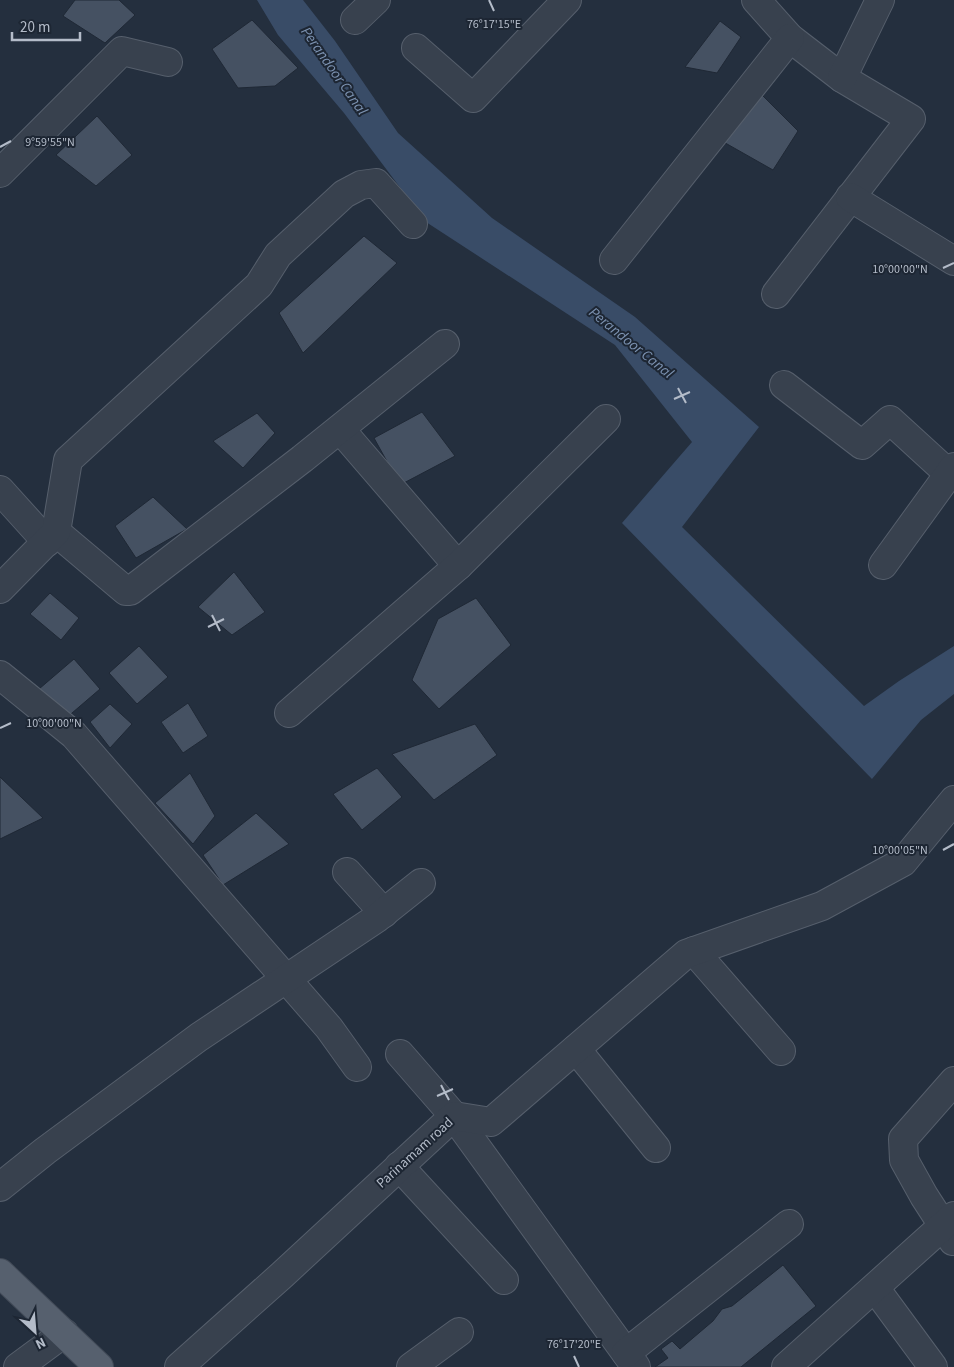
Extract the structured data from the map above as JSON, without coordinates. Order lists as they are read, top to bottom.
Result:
{
  "streets": {
    "street": ["Parinamam road"]
  },
  "water": ["Perandoor Canal"],
  "scale_bar": "20 m",
  "north": "bottom right",
  "coordinates": [
    "76°17'15\"E",
    "9°59'55\"N",
    "10°00'00\"N",
    "10°00'05\"N",
    "76°17'20\"E"
  ]
}
